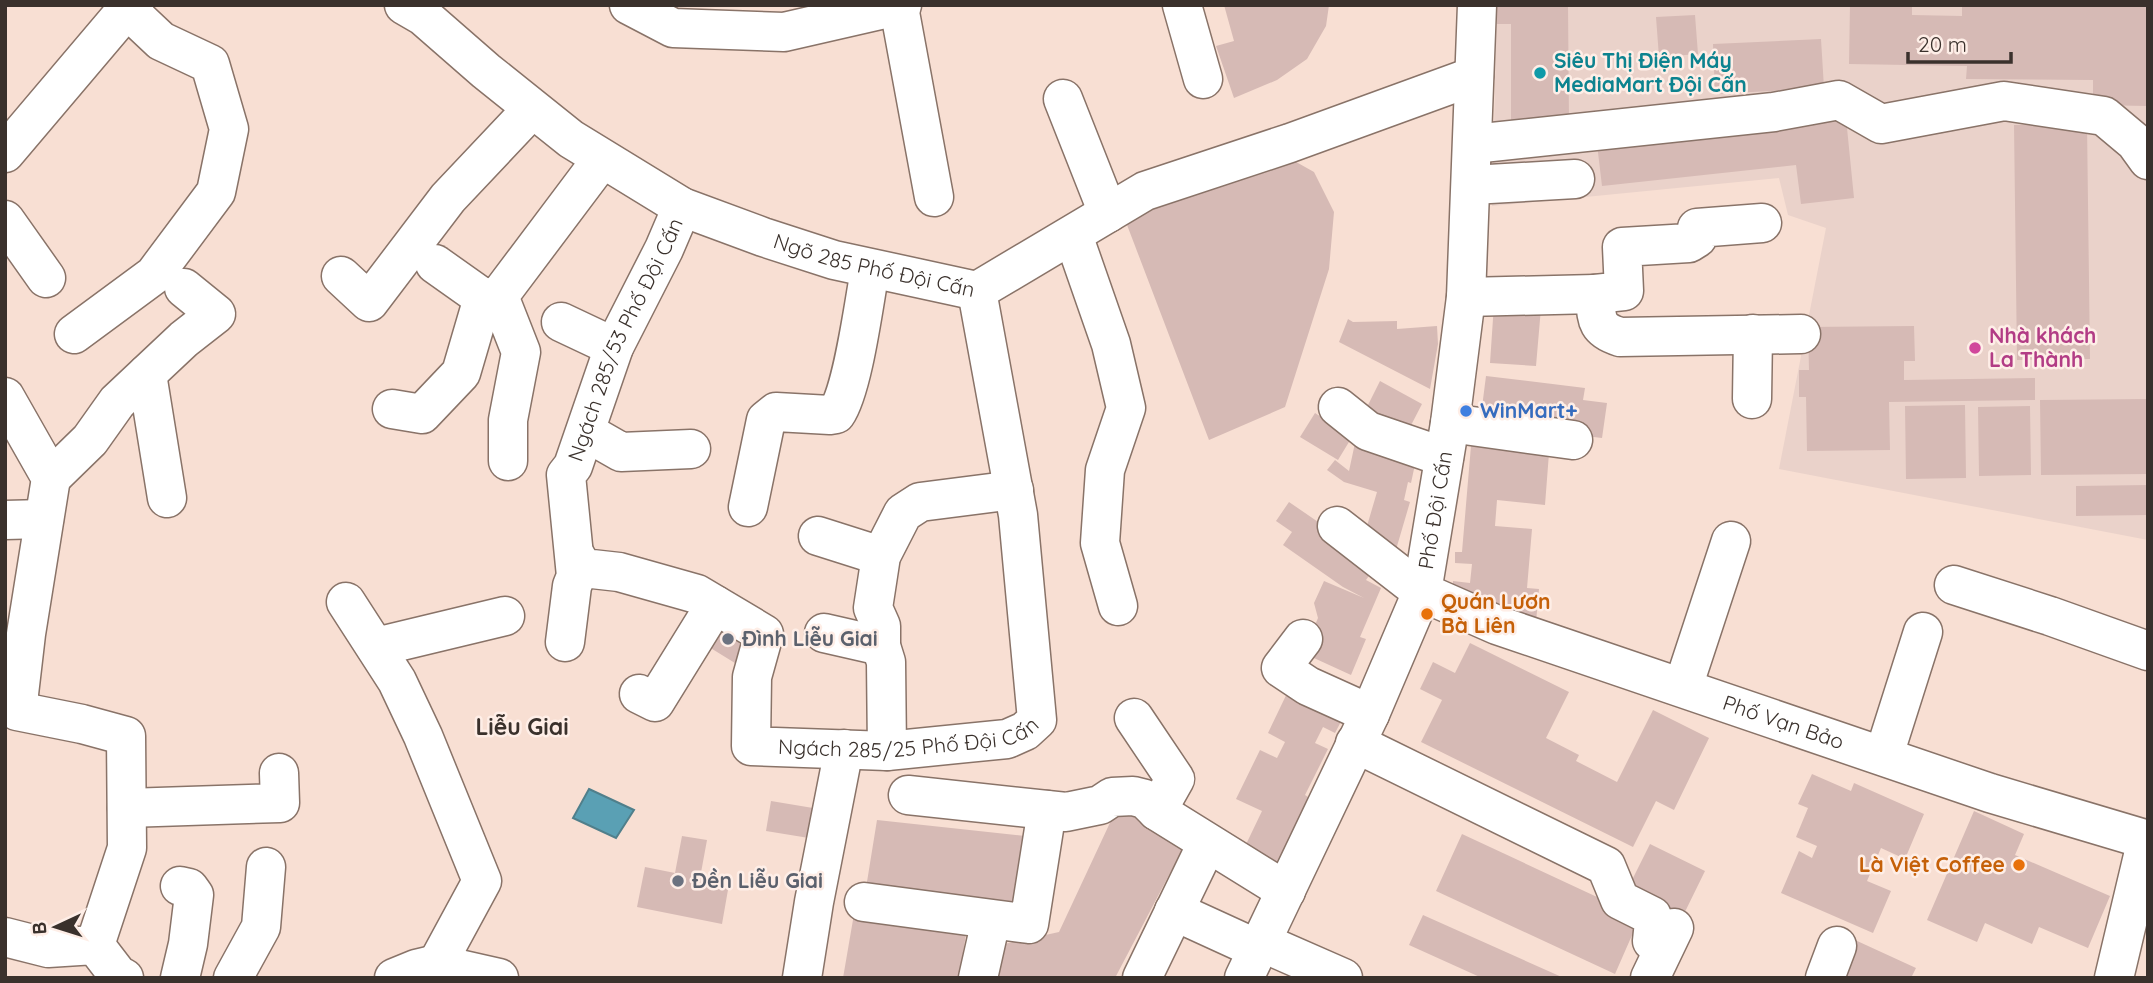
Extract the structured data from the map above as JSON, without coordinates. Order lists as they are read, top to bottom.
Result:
{
  "streets": {
    "street": [
      "Ngõ 285 Phố Đội Cấn",
      "Ngách 285/53 Phố Đội Cấn",
      "Phố Đội Cấn",
      "Phố Vạn Bảo",
      "Ngách 285/25 Phố Đội Cấn"
    ]
  },
  "crossings": [
    ["Ngõ 285 Phố Đội Cấn", "Ngách 285/53 Phố Đội Cấn"],
    ["Ngõ 285 Phố Đội Cấn", "Phố Đội Cấn"],
    ["Ngõ 285 Phố Đội Cấn", "Ngách 285/25 Phố Đội Cấn"],
    ["Phố Đội Cấn", "Phố Vạn Bảo"]
  ],
  "districts": ["Liễu Giai"],
  "places": [
    "Siêu Thị Điện Máy MediaMart Đội Cấn",
    "Nhà khách La Thành",
    "WinMart+",
    "Quán Lươn Bà Liên",
    "Đình Liễu Giai",
    "Là Việt Coffee",
    "Đền Liễu Giai"
  ],
  "scale_bar": "20 m",
  "north": "left"
}
